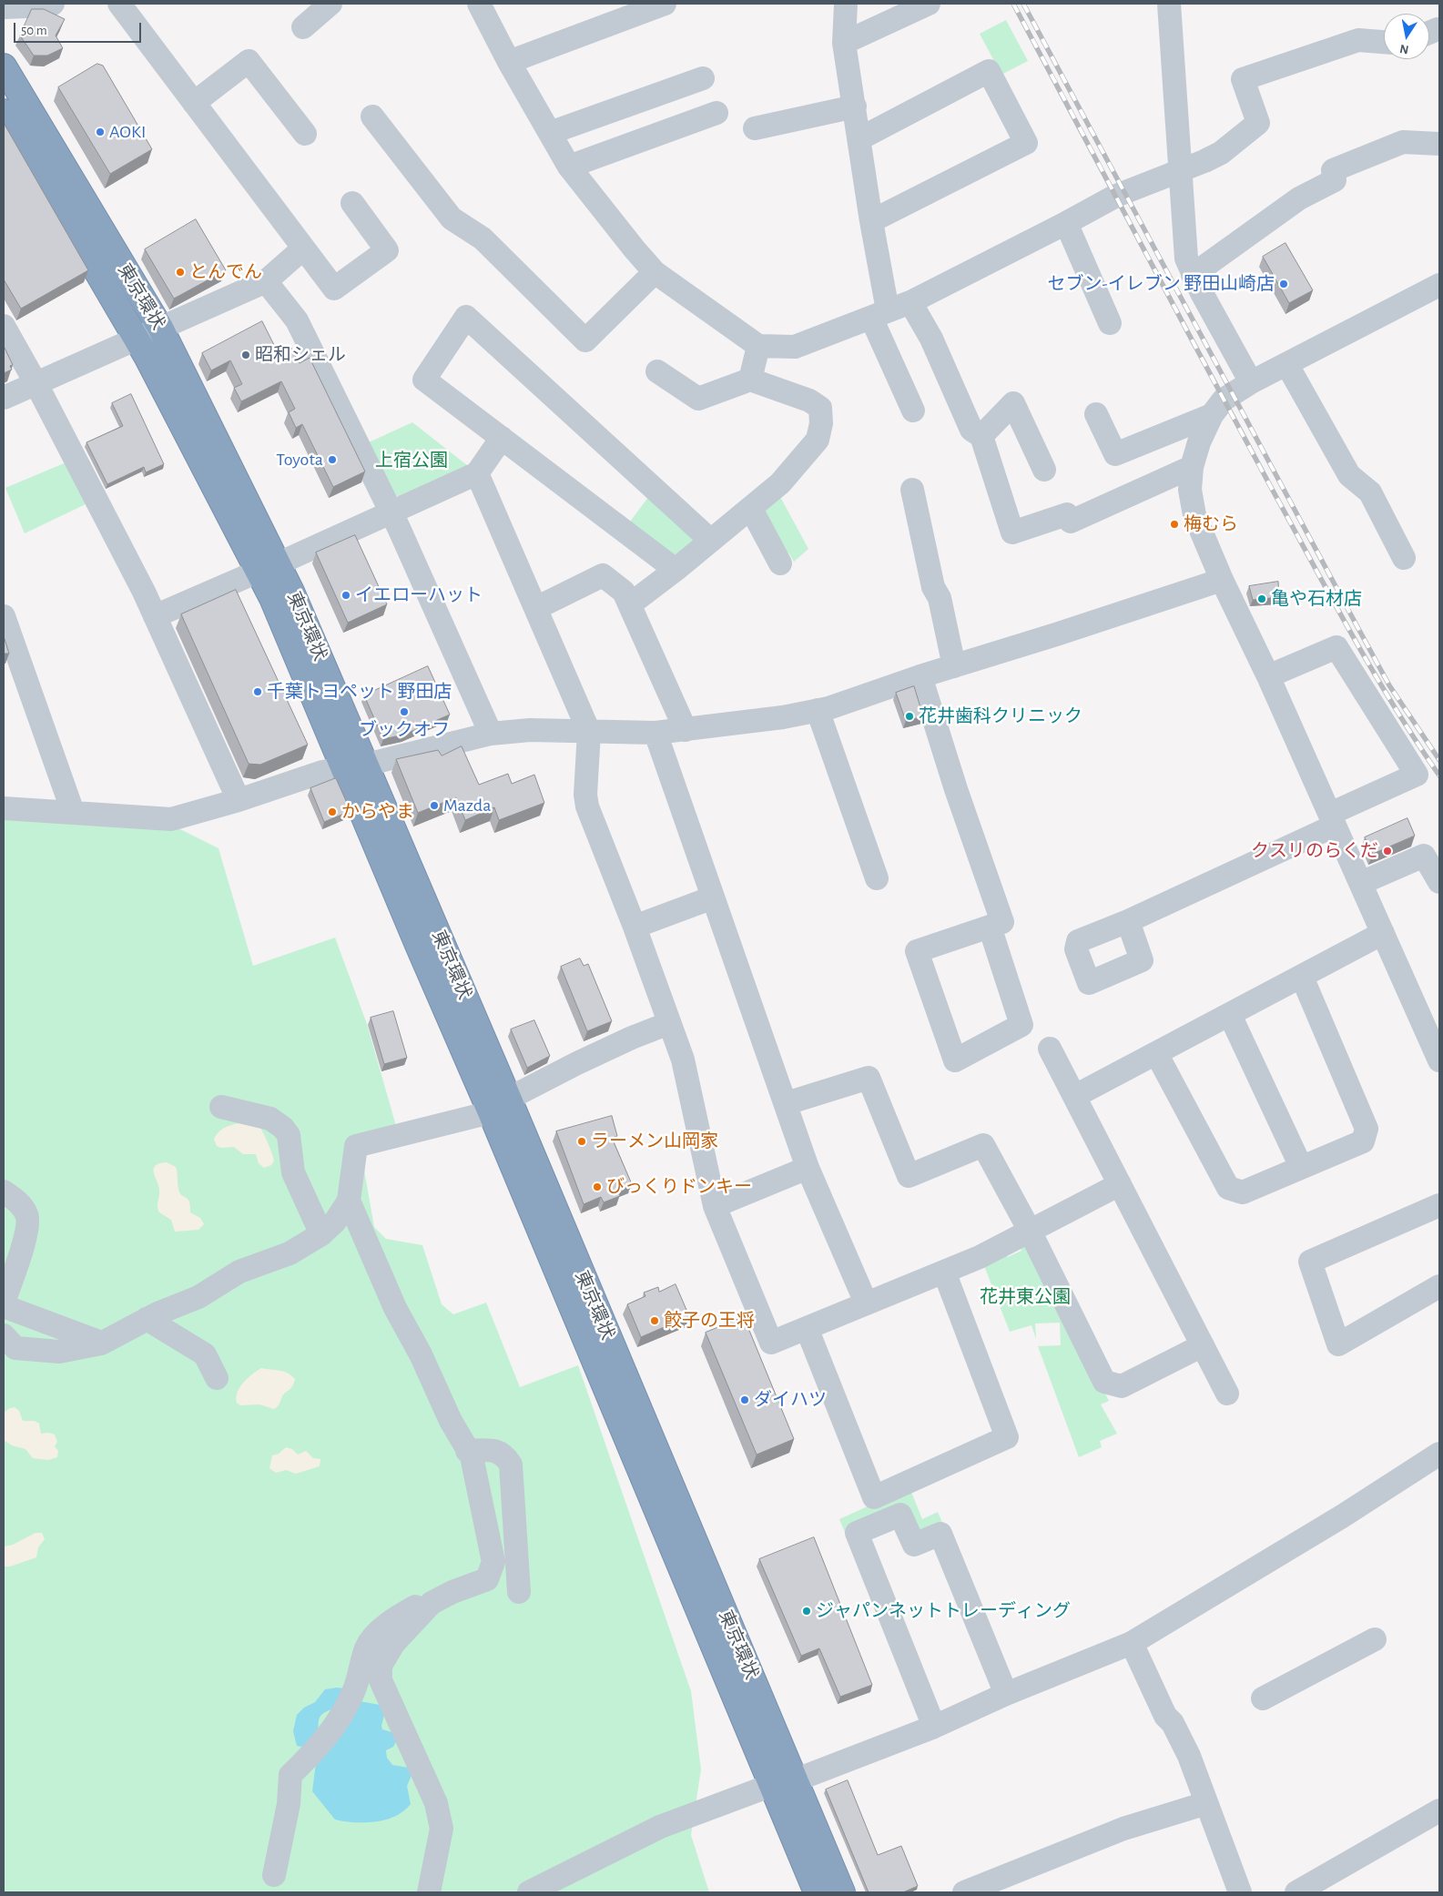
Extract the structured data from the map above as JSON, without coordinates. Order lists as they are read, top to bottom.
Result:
{
  "streets": {
    "highway": ["東京環状"]
  },
  "parks": ["上宿公園", "花井東公園"],
  "places": [
    "AOKI",
    "とんでん",
    "セブン-イレブン 野田山崎店",
    "昭和シェル",
    "Toyota",
    "梅むら",
    "イエローハット",
    "亀や石材店",
    "千葉トヨペット 野田店",
    "ブックオフ",
    "花井歯科クリニック",
    "Mazda",
    "からやま",
    "クスリのらくだ",
    "ラーメン山岡家",
    "びっくりドンキー",
    "餃子の王将",
    "ダイハツ",
    "ジャパンネットトレーディング"
  ],
  "scale_bar": "50 m",
  "north": "bottom"
}
